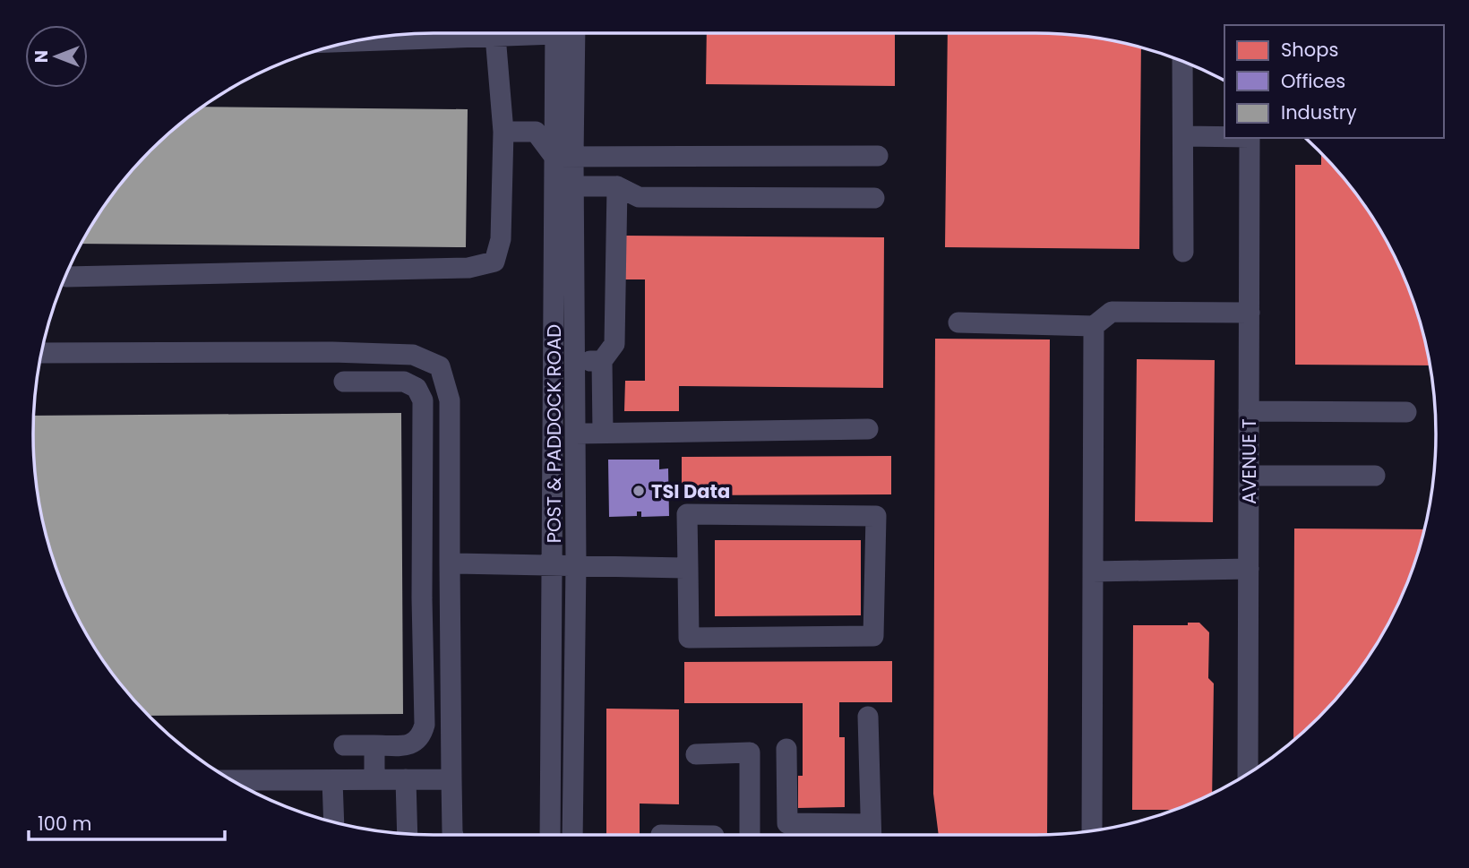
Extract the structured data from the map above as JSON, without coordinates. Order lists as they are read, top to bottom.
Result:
{
  "streets": {
    "street": ["POST & PADDOCK ROAD", "AVENUE T"]
  },
  "places": ["TSI Data"],
  "legend": ["Shops", "Offices", "Industry"],
  "scale_bar": "100 m",
  "north": "left"
}
